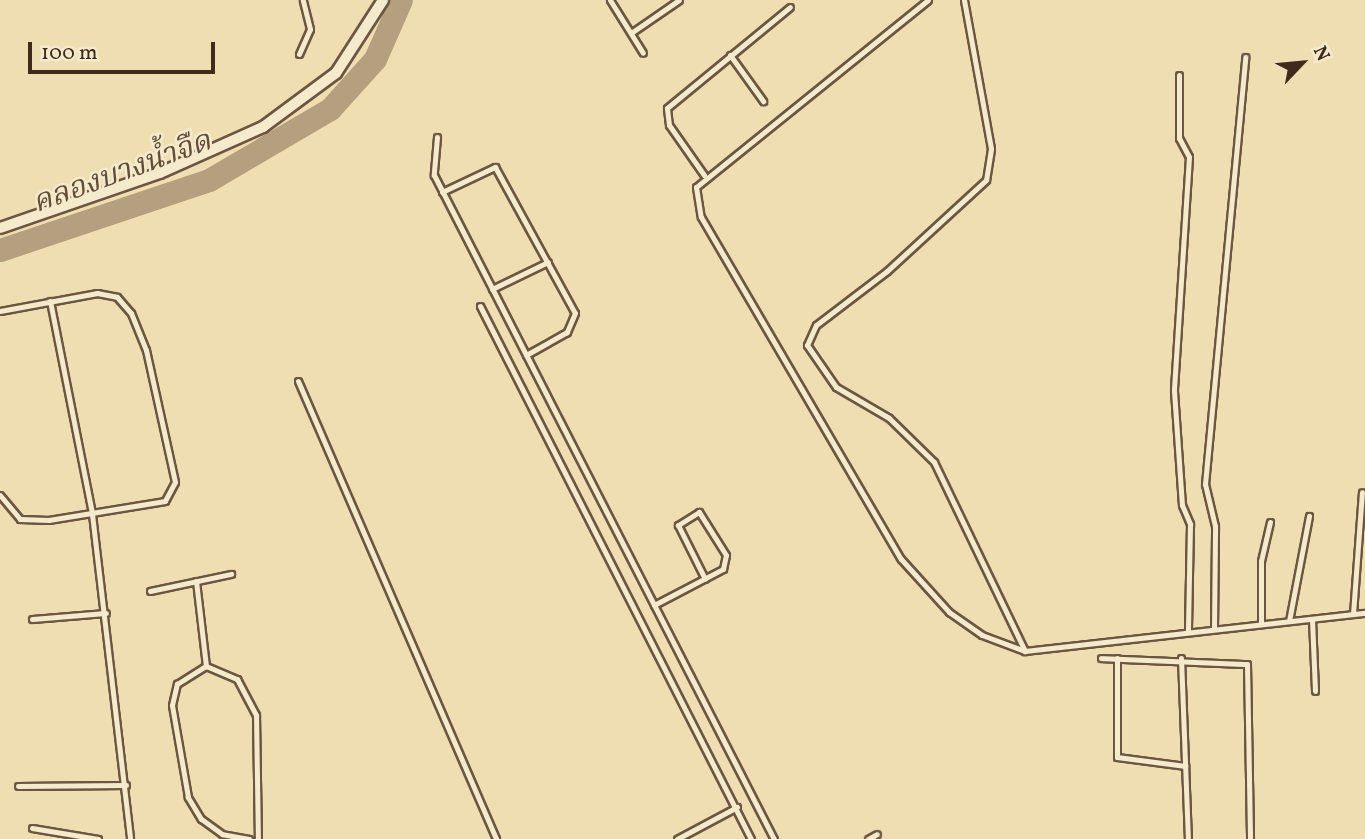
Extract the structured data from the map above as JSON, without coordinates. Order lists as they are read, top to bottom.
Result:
{
  "water": ["คลองบางน้ำจืด"],
  "scale_bar": "100 m",
  "north": "top right"
}
